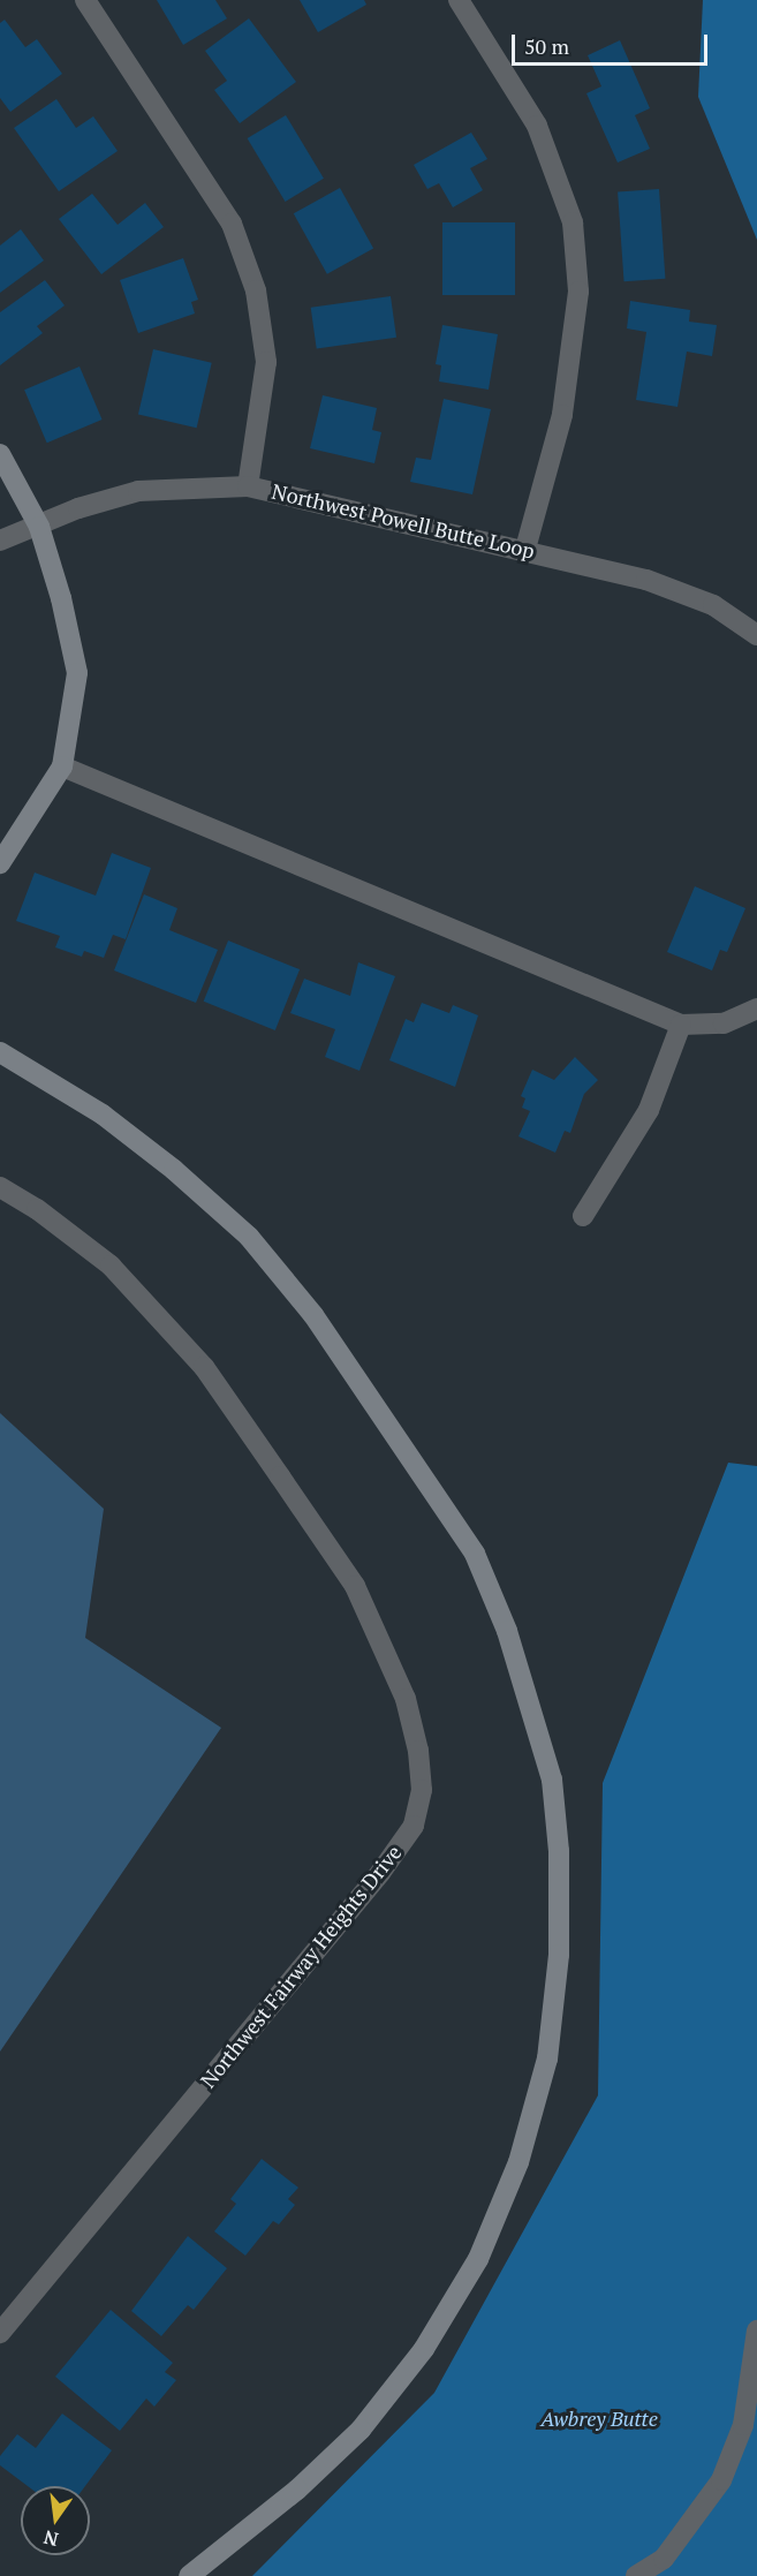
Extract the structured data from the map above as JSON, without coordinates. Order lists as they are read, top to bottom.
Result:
{
  "streets": {
    "street": ["Northwest Powell Butte Loop", "Northwest Fairway Heights Drive"]
  },
  "parks": ["Awbrey Butte"],
  "scale_bar": "50 m",
  "north": "bottom"
}
